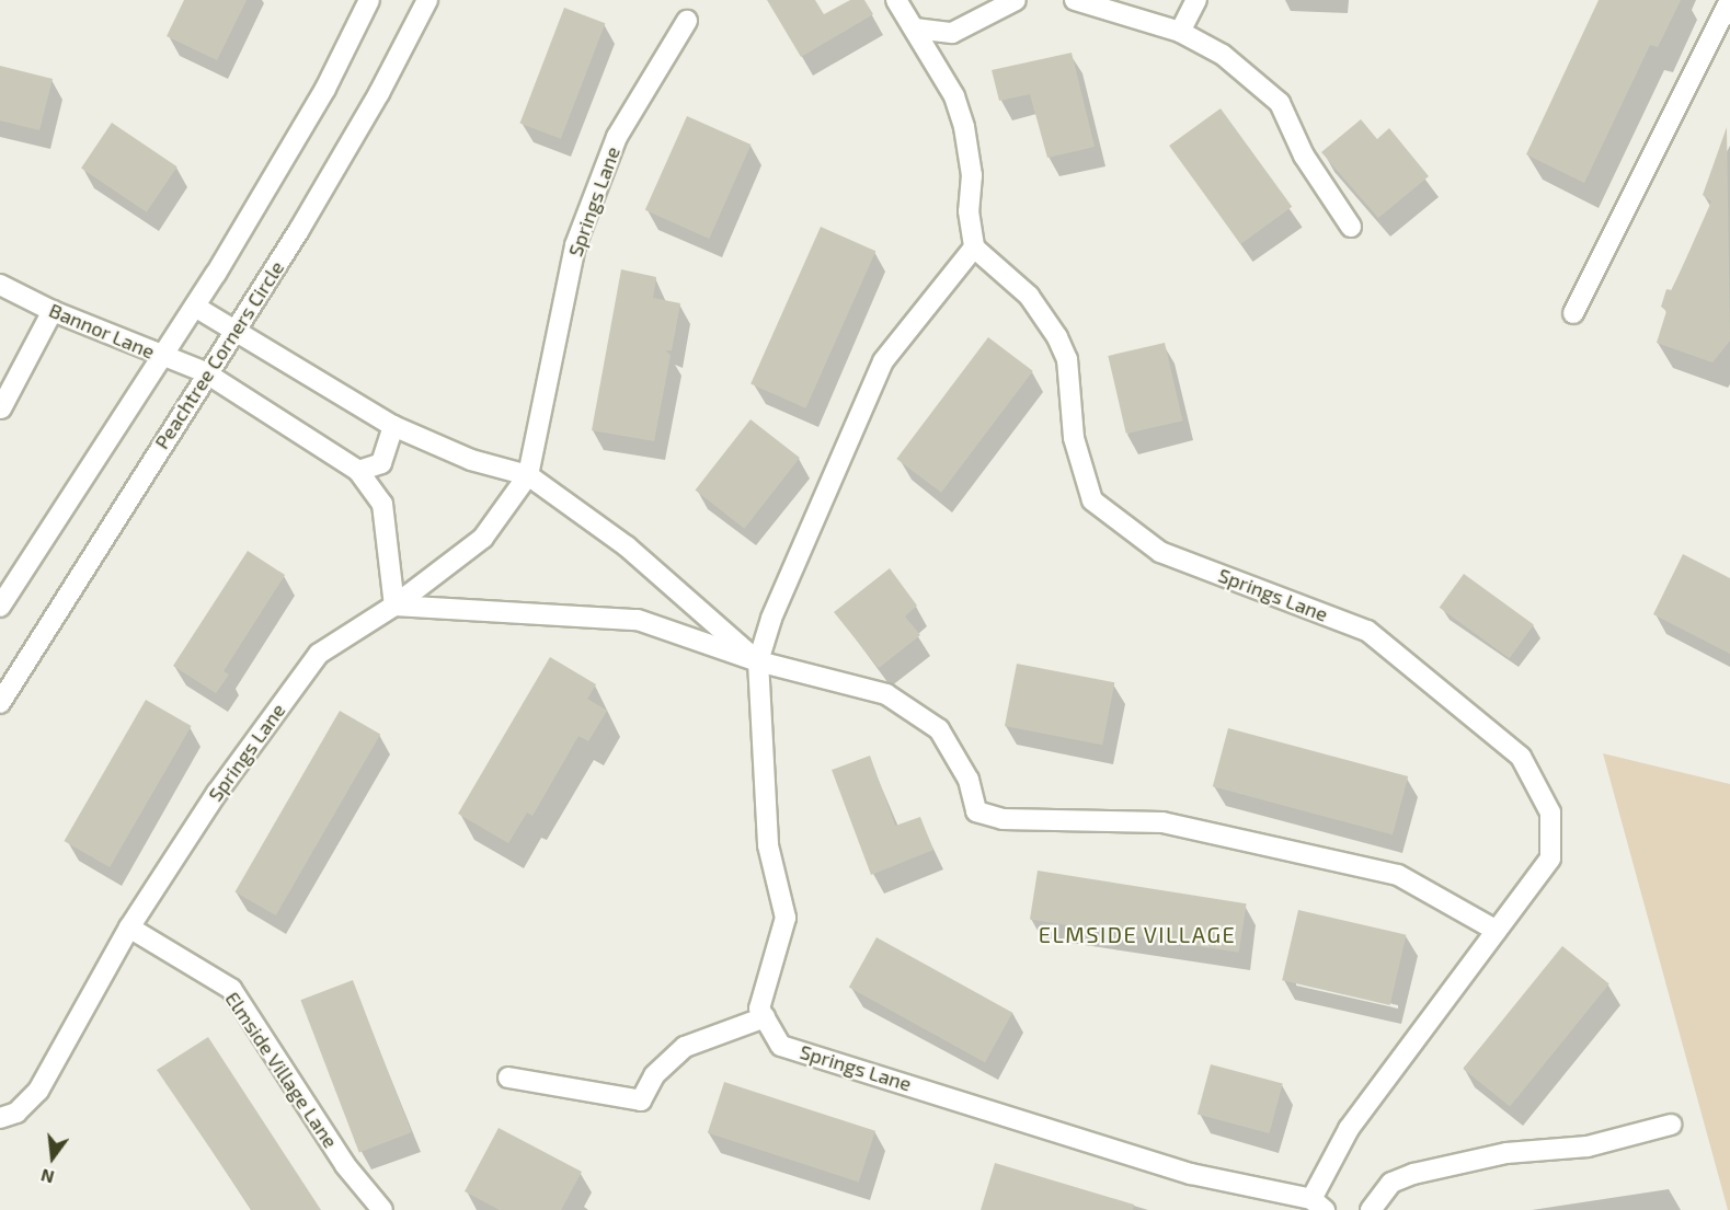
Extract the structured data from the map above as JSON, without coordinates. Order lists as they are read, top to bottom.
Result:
{
  "streets": {
    "street": [
      "Springs Lane",
      "Bannor Lane",
      "Peachtree Corners Circle",
      "Elmside Village Lane"
    ]
  },
  "crossings": [
    ["Springs Lane", "Elmside Village Lane"],
    ["Bannor Lane", "Peachtree Corners Circle"]
  ],
  "districts": ["ELMSIDE VILLAGE"],
  "north": "bottom"
}
